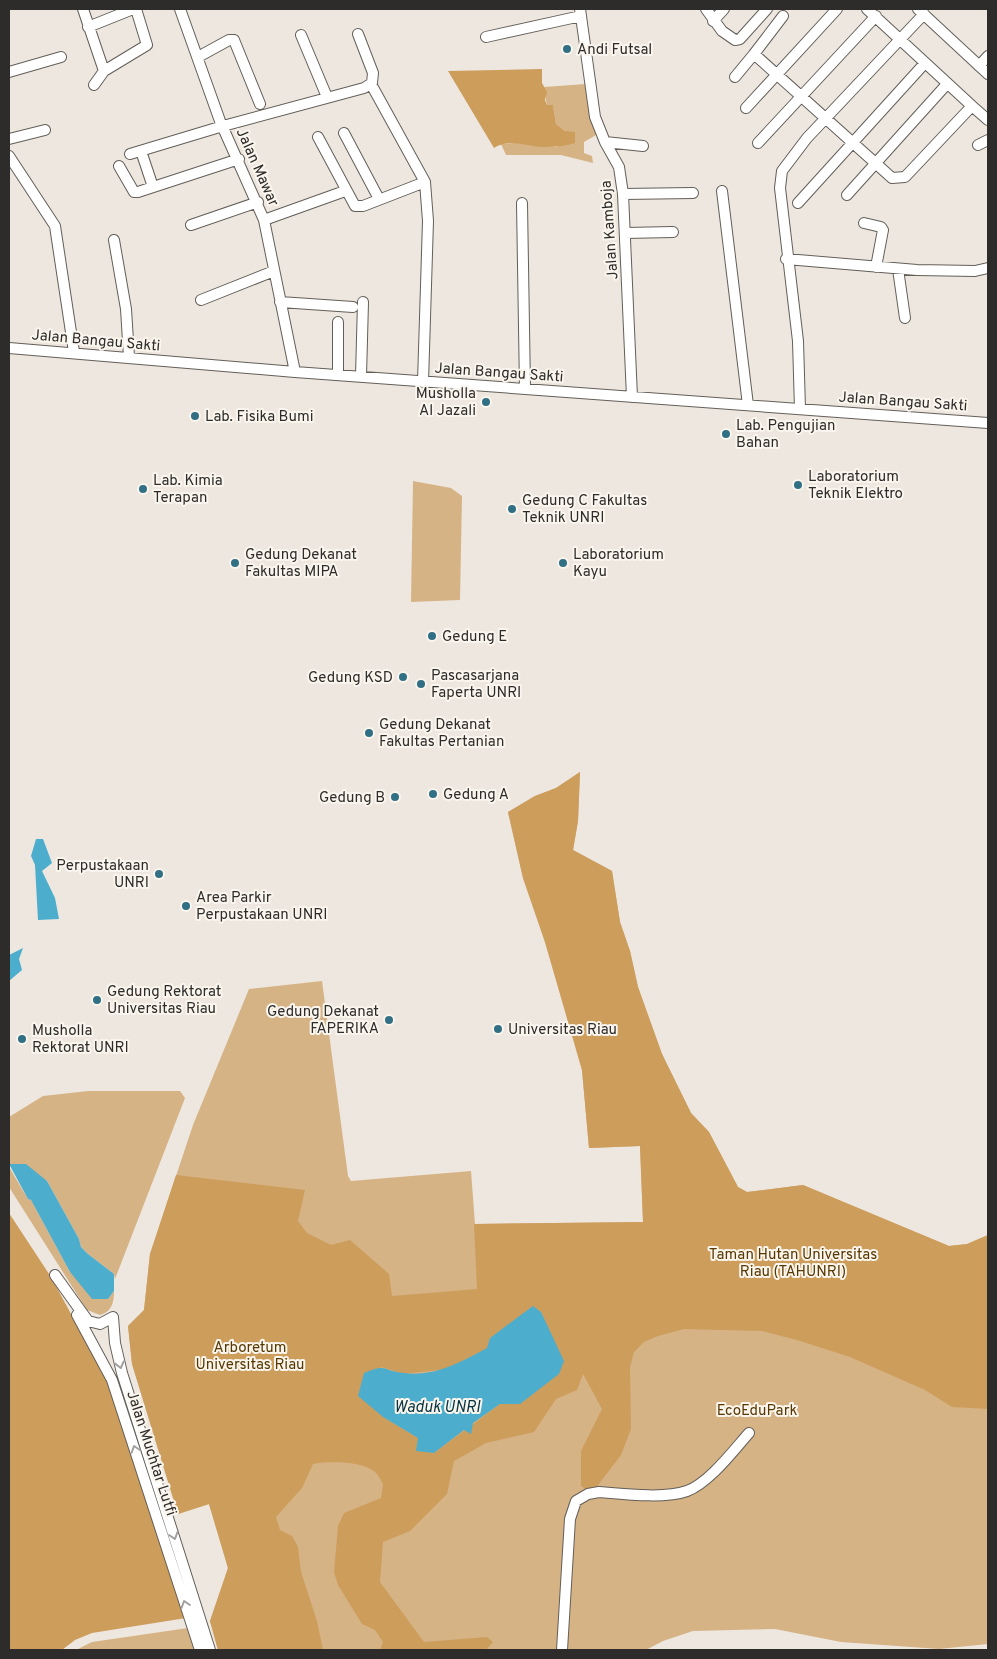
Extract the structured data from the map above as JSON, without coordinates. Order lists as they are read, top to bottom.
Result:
{
  "streets": {
    "street": [
      "Jalan Mawar",
      "Jalan Kamboja",
      "Jalan Bangau Sakti",
      "Jalan Muchtar Lutfi"
    ]
  },
  "crossings": [
    ["Jalan Mawar", "Jalan Bangau Sakti"],
    ["Jalan Kamboja", "Jalan Bangau Sakti"]
  ],
  "water": ["Waduk UNRI"],
  "parks": ["Taman Hutan Universitas Riau (TAHUNRI)", "Arboretum Universitas Riau", "EcoEduPark"],
  "places": [
    "Andi Futsal",
    "Musholla Al Jazali",
    "Lab. Fisika Bumi",
    "Lab. Pengujian Bahan",
    "Laboratorium Teknik Elektro",
    "Lab. Kimia Terapan",
    "Gedung C Fakultas Teknik UNRI",
    "Gedung Dekanat Fakultas MIPA",
    "Laboratorium Kayu",
    "Gedung E",
    "Gedung KSD",
    "Pascasarjana Faperta UNRI",
    "Gedung Dekanat Fakultas Pertanian",
    "Gedung A",
    "Gedung B",
    "Perpustakaan UNRI",
    "Area Parkir Perpustakaan UNRI",
    "Gedung Rektorat Universitas Riau",
    "Gedung Dekanat FAPERIKA",
    "Universitas Riau",
    "Musholla Rektorat UNRI"
  ]
}
